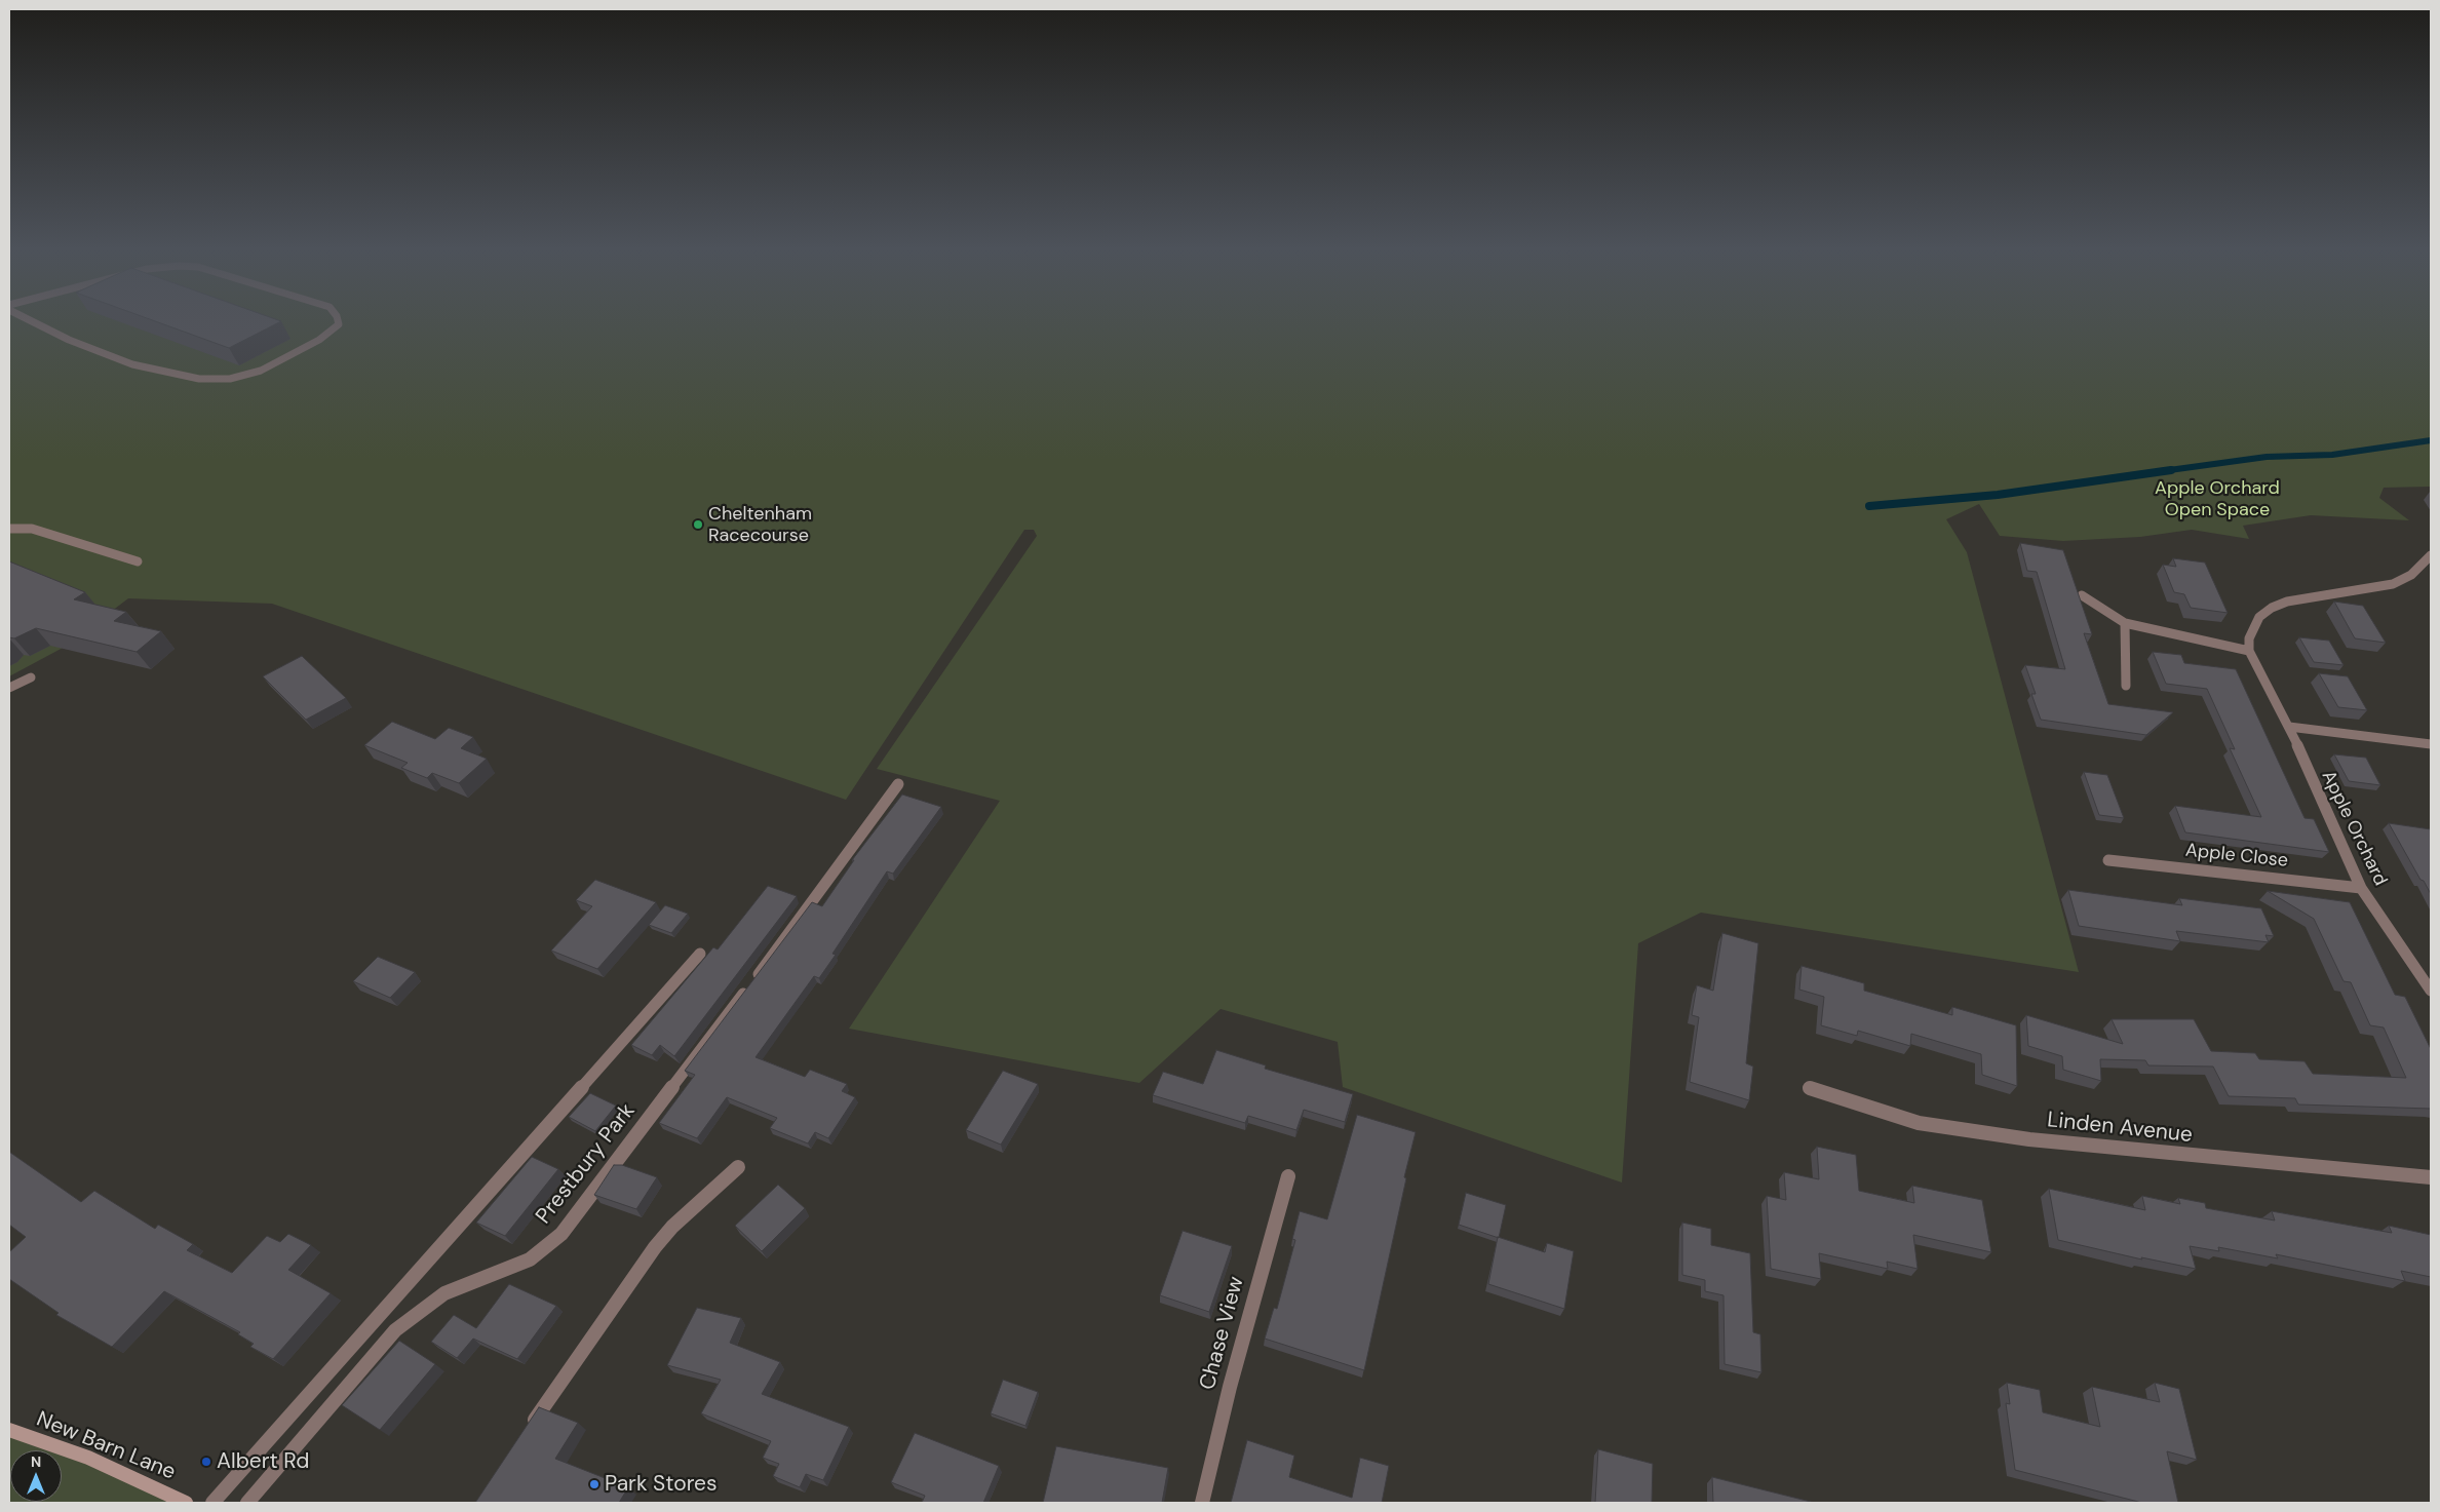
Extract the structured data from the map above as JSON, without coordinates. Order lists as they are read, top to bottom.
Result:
{
  "streets": {
    "main road": ["New Barn Lane"],
    "street": [
      "Apple Orchard",
      "Apple Close",
      "Linden Avenue",
      "Prestbury Park",
      "Chase View"
    ]
  },
  "crossings": [
    ["Apple Orchard", "Apple Close"]
  ],
  "parks": ["Apple Orchard Open Space"],
  "places": ["Cheltenham Racecourse", "Albert Rd", "Park Stores"],
  "north": "top"
}
